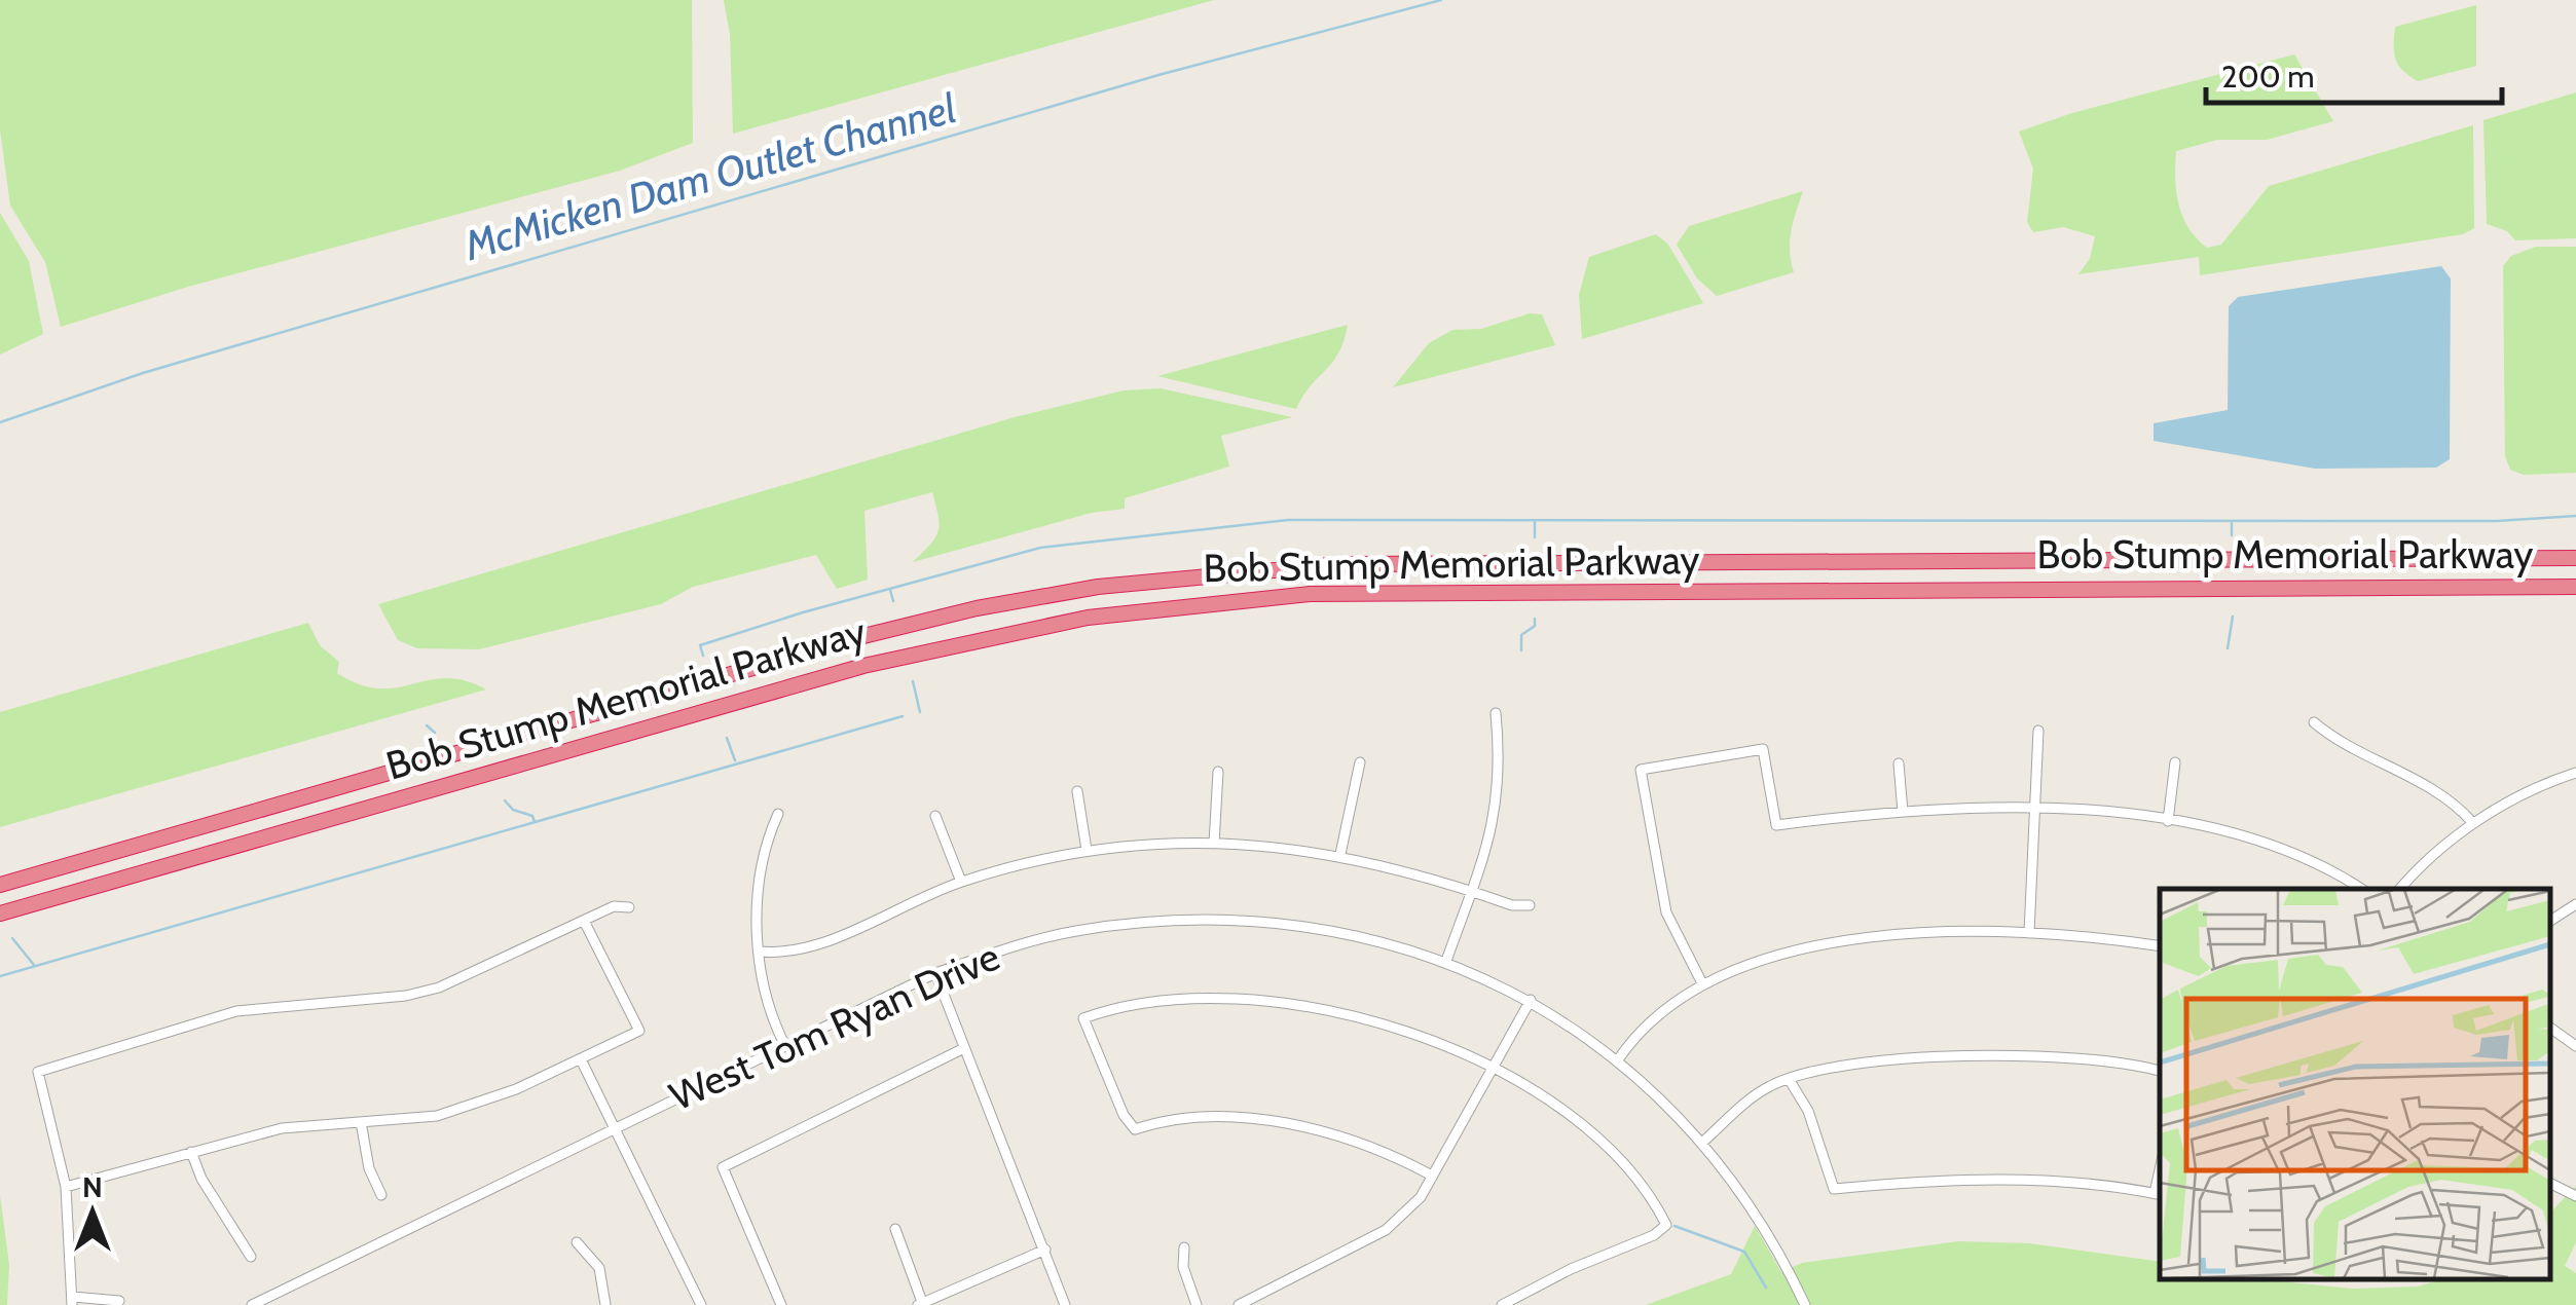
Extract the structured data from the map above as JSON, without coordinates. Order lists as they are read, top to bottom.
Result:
{
  "streets": {
    "highway": ["Bob Stump Memorial Parkway"],
    "street": ["West Tom Ryan Drive"]
  },
  "water": ["McMicken Dam Outlet Channel"],
  "scale_bar": "200 m",
  "north": "top"
}
